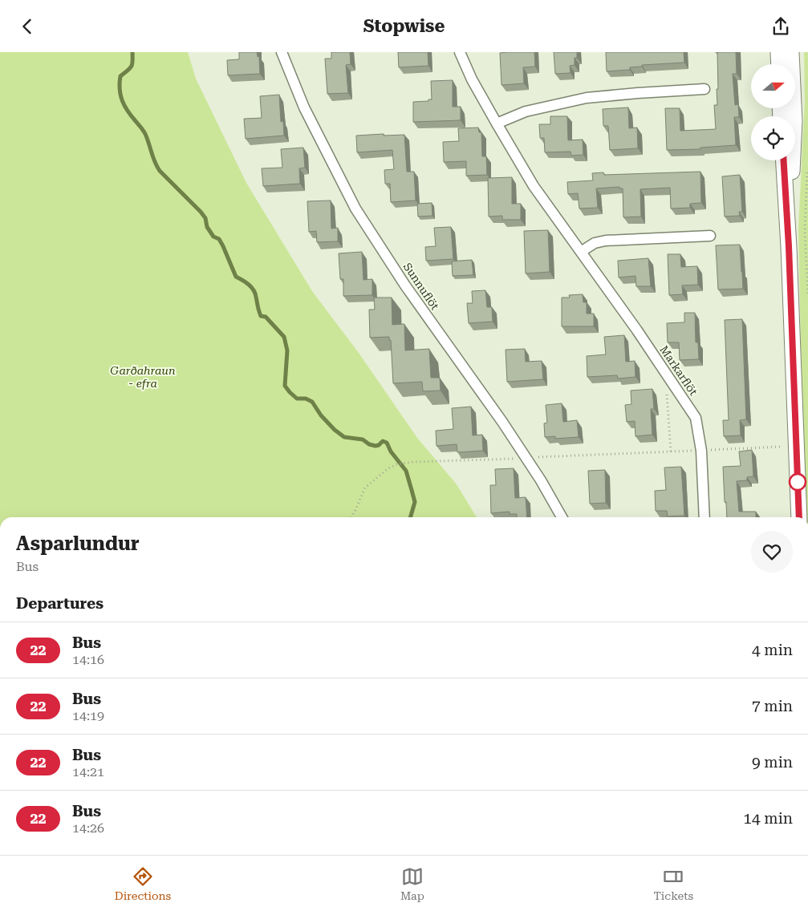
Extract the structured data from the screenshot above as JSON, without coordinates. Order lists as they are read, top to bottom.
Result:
{
  "streets": {
    "street": ["Sunnuflöt", "Markarflöt"]
  },
  "parks": ["Garðahraun - efra"],
  "lines": ["bus line 22"],
  "north": "right",
  "page": {
    "header": "Stopwise",
    "heading": [
      ["Asparlundur", "Bus"],
      "Departures"
    ],
    "list": [
      {
        "mark": "22",
        "name": "Bus",
        "note": "14:16",
        "value": "4 min"
      },
      {
        "mark": "22",
        "name": "Bus",
        "note": "14:19",
        "value": "7 min"
      },
      {
        "mark": "22",
        "name": "Bus",
        "note": "14:21",
        "value": "9 min"
      },
      {
        "mark": "22",
        "name": "Bus",
        "note": "14:26",
        "value": "14 min"
      }
    ],
    "tabs": ["Directions", "Map", "Tickets"]
  }
}
